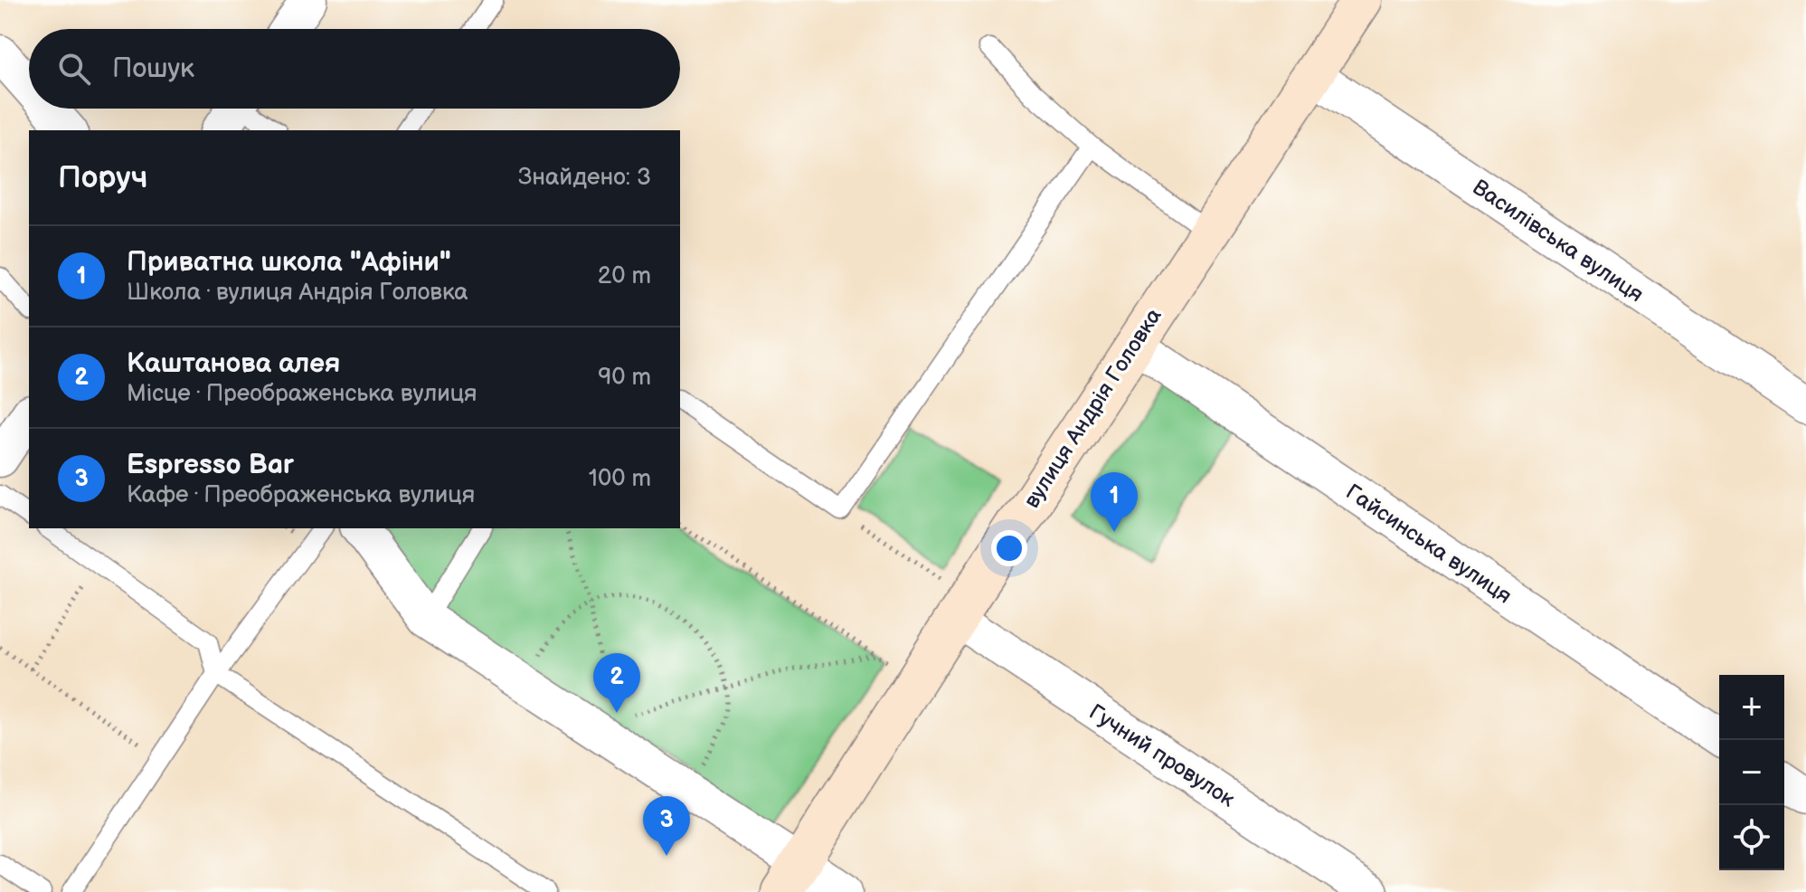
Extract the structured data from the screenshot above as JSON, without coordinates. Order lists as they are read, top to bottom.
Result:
{
  "streets": {
    "main road": ["вулиця Андрія Головка"],
    "street": ["Василівська вулиця", "Гайсинська вулиця", "Гучний провулок"]
  },
  "crossings": [
    ["Василівська вулиця", "вулиця Андрія Головка"],
    ["вулиця Андрія Головка", "Гайсинська вулиця"],
    ["вулиця Андрія Головка", "Гучний провулок"]
  ],
  "page": {
    "search": "Пошук",
    "heading": ["Поруч", "Знайдено: 3"],
    "list": [
      {
        "mark": "1",
        "name": "Приватна школа \"Афіни\"",
        "note": "Школа · вулиця Андрія Головка",
        "value": "20 m"
      },
      {
        "mark": "2",
        "name": "Каштанова алея",
        "note": "Місце · Преображенська вулиця",
        "value": "90 m"
      },
      {
        "mark": "3",
        "name": "Espresso Bar",
        "note": "Кафе · Преображенська вулиця",
        "value": "100 m"
      }
    ],
    "pins": ["1", "2", "3"],
    "map_buttons": ["+", "−"]
  }
}
